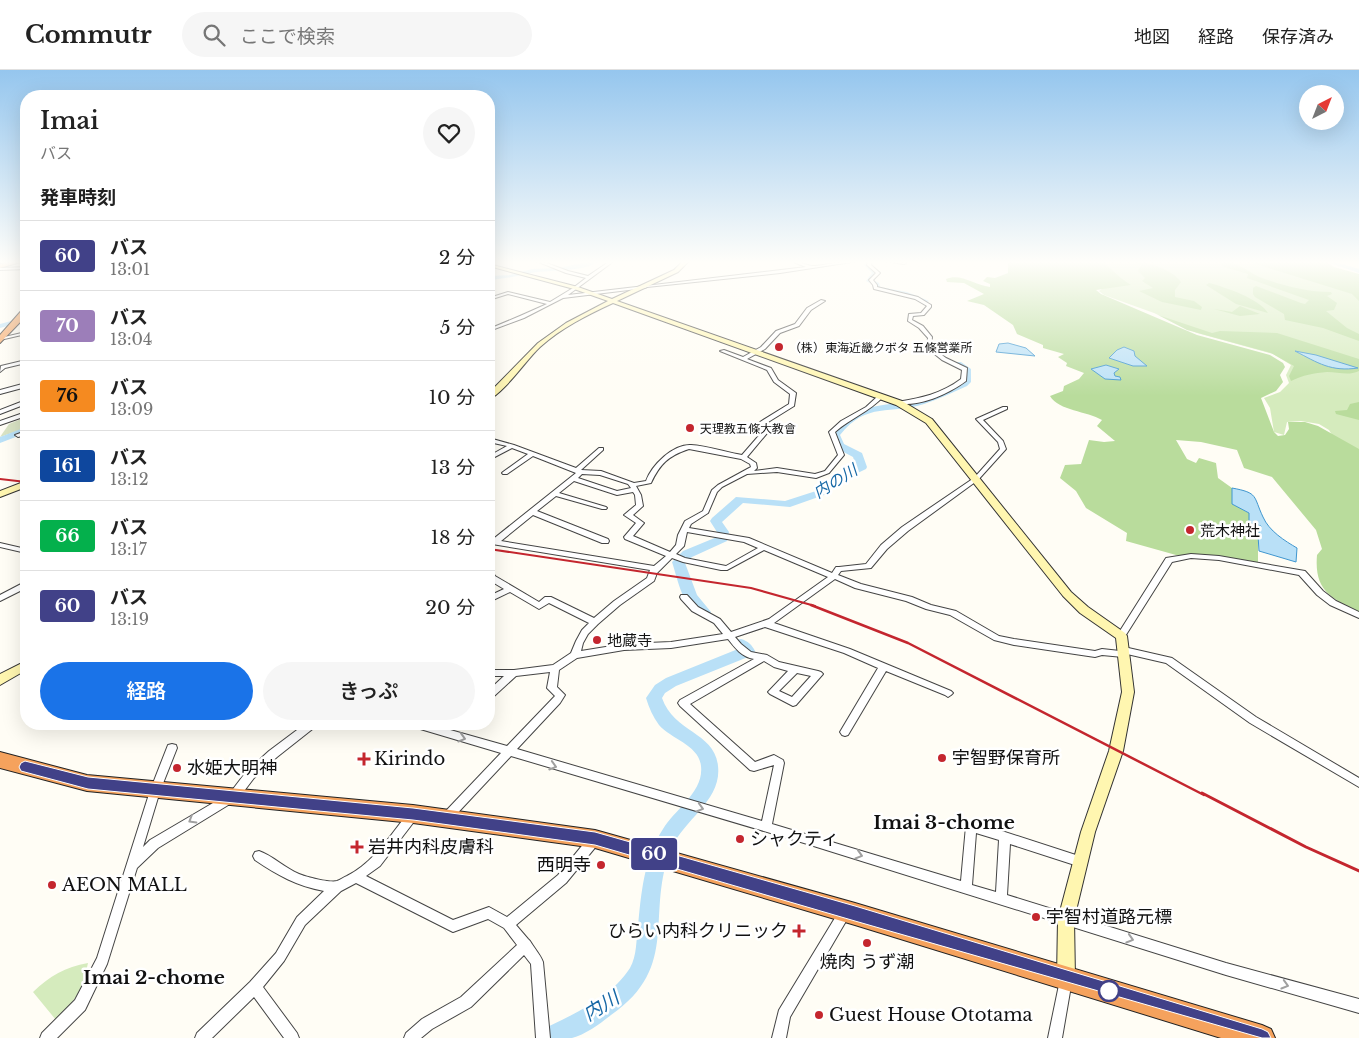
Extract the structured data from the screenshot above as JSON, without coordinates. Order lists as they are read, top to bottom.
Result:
{
  "districts": ["Imai 3-chome", "Imai 2-chome"],
  "water": ["内の川", "内川"],
  "places": {
    "other": [
      "（株）東海近畿クボタ 五條営業所",
      "天理教五條大教會",
      "荒木神社",
      "地蔵寺",
      "宇智野保育所",
      "水姫大明神",
      "シャクティ",
      "西明寺",
      "AEON MALL",
      "宇智村道路元標",
      "焼肉 うず潮",
      "Guest House Ototama"
    ],
    "health": ["Kirindo", "岩井内科皮膚科", "ひらい内科クリニック"]
  },
  "lines": ["bus line 60"],
  "north": "top right",
  "page": {
    "header": "Commutr",
    "search": "ここで検索",
    "nav": ["地図", "経路", "保存済み"],
    "on_map": "60",
    "heading": [
      ["Imai", "バス"],
      "発車時刻"
    ],
    "list": [
      {
        "mark": "60",
        "name": "バス",
        "note": "13:01",
        "value": "2 分"
      },
      {
        "mark": "70",
        "name": "バス",
        "note": "13:04",
        "value": "5 分"
      },
      {
        "mark": "76",
        "name": "バス",
        "note": "13:09",
        "value": "10 分"
      },
      {
        "mark": "161",
        "name": "バス",
        "note": "13:12",
        "value": "13 分"
      },
      {
        "mark": "66",
        "name": "バス",
        "note": "13:17",
        "value": "18 分"
      },
      {
        "mark": "60",
        "name": "バス",
        "note": "13:19",
        "value": "20 分"
      }
    ],
    "buttons": ["経路", "きっぷ"]
  }
}
